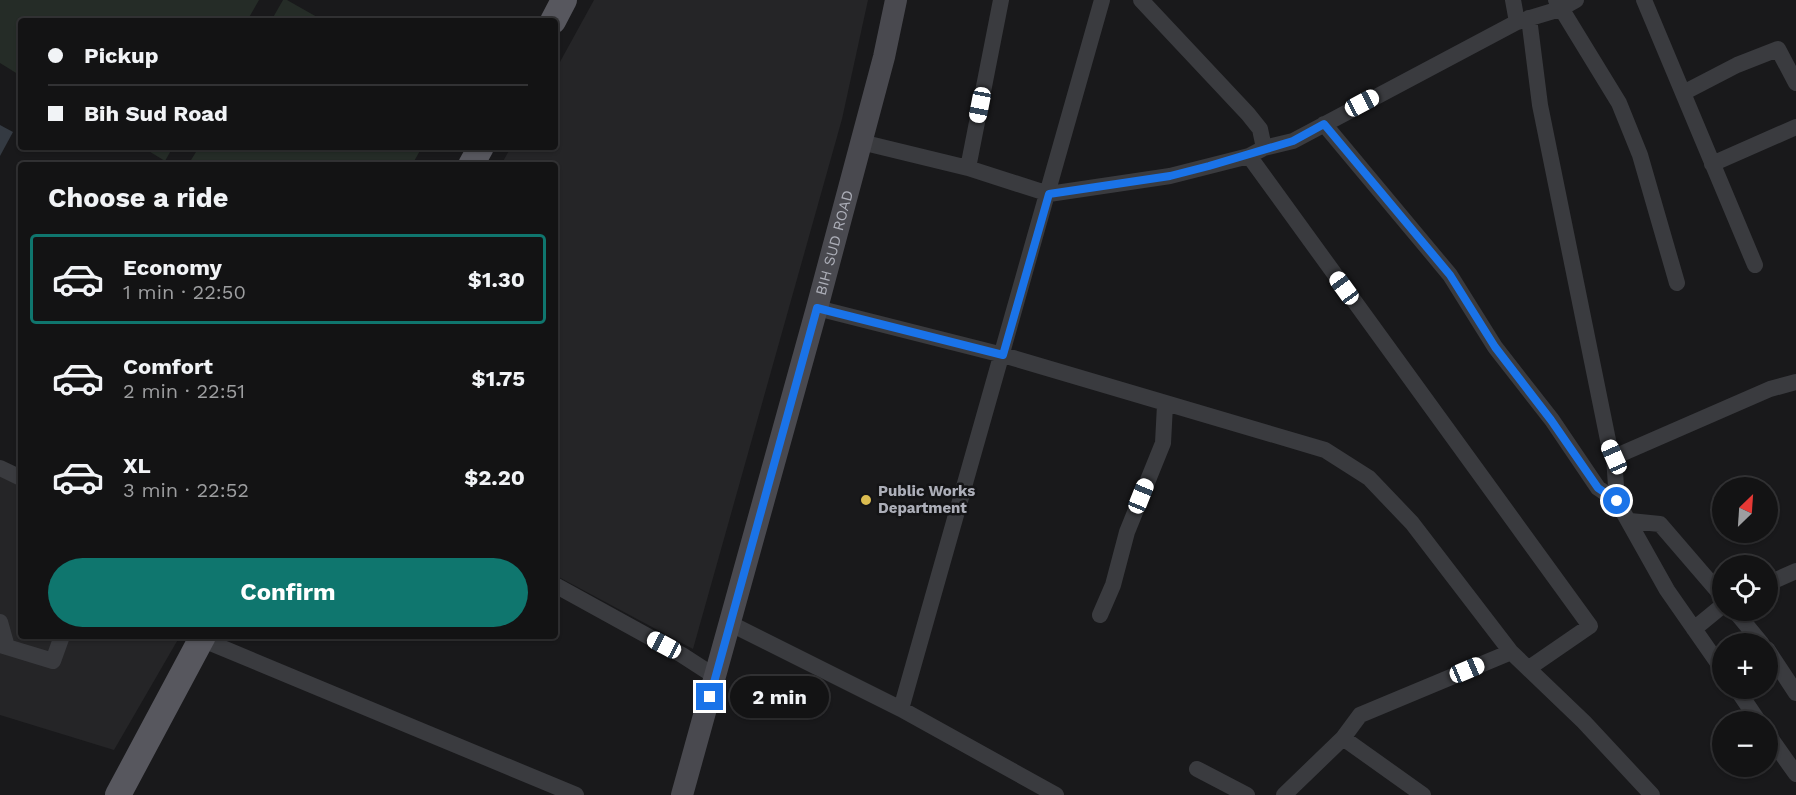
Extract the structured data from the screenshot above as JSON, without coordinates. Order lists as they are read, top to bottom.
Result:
{
  "streets": {
    "main road": ["BIH SUD ROAD"]
  },
  "places": ["Public Works Department"],
  "north": "top right",
  "page": {
    "banner": ["Pickup", "Bih Sud Road"],
    "heading": "Choose a ride",
    "list": [
      {
        "name": "Economy",
        "note": "1 min · 22:50",
        "value": "$1.30"
      },
      {
        "name": "Comfort",
        "note": "2 min · 22:51",
        "value": "$1.75"
      },
      {
        "name": "XL",
        "note": "3 min · 22:52",
        "value": "$2.20"
      }
    ],
    "map_buttons": ["+", "−"],
    "buttons": "Confirm",
    "bubble": "2 min"
  }
}
